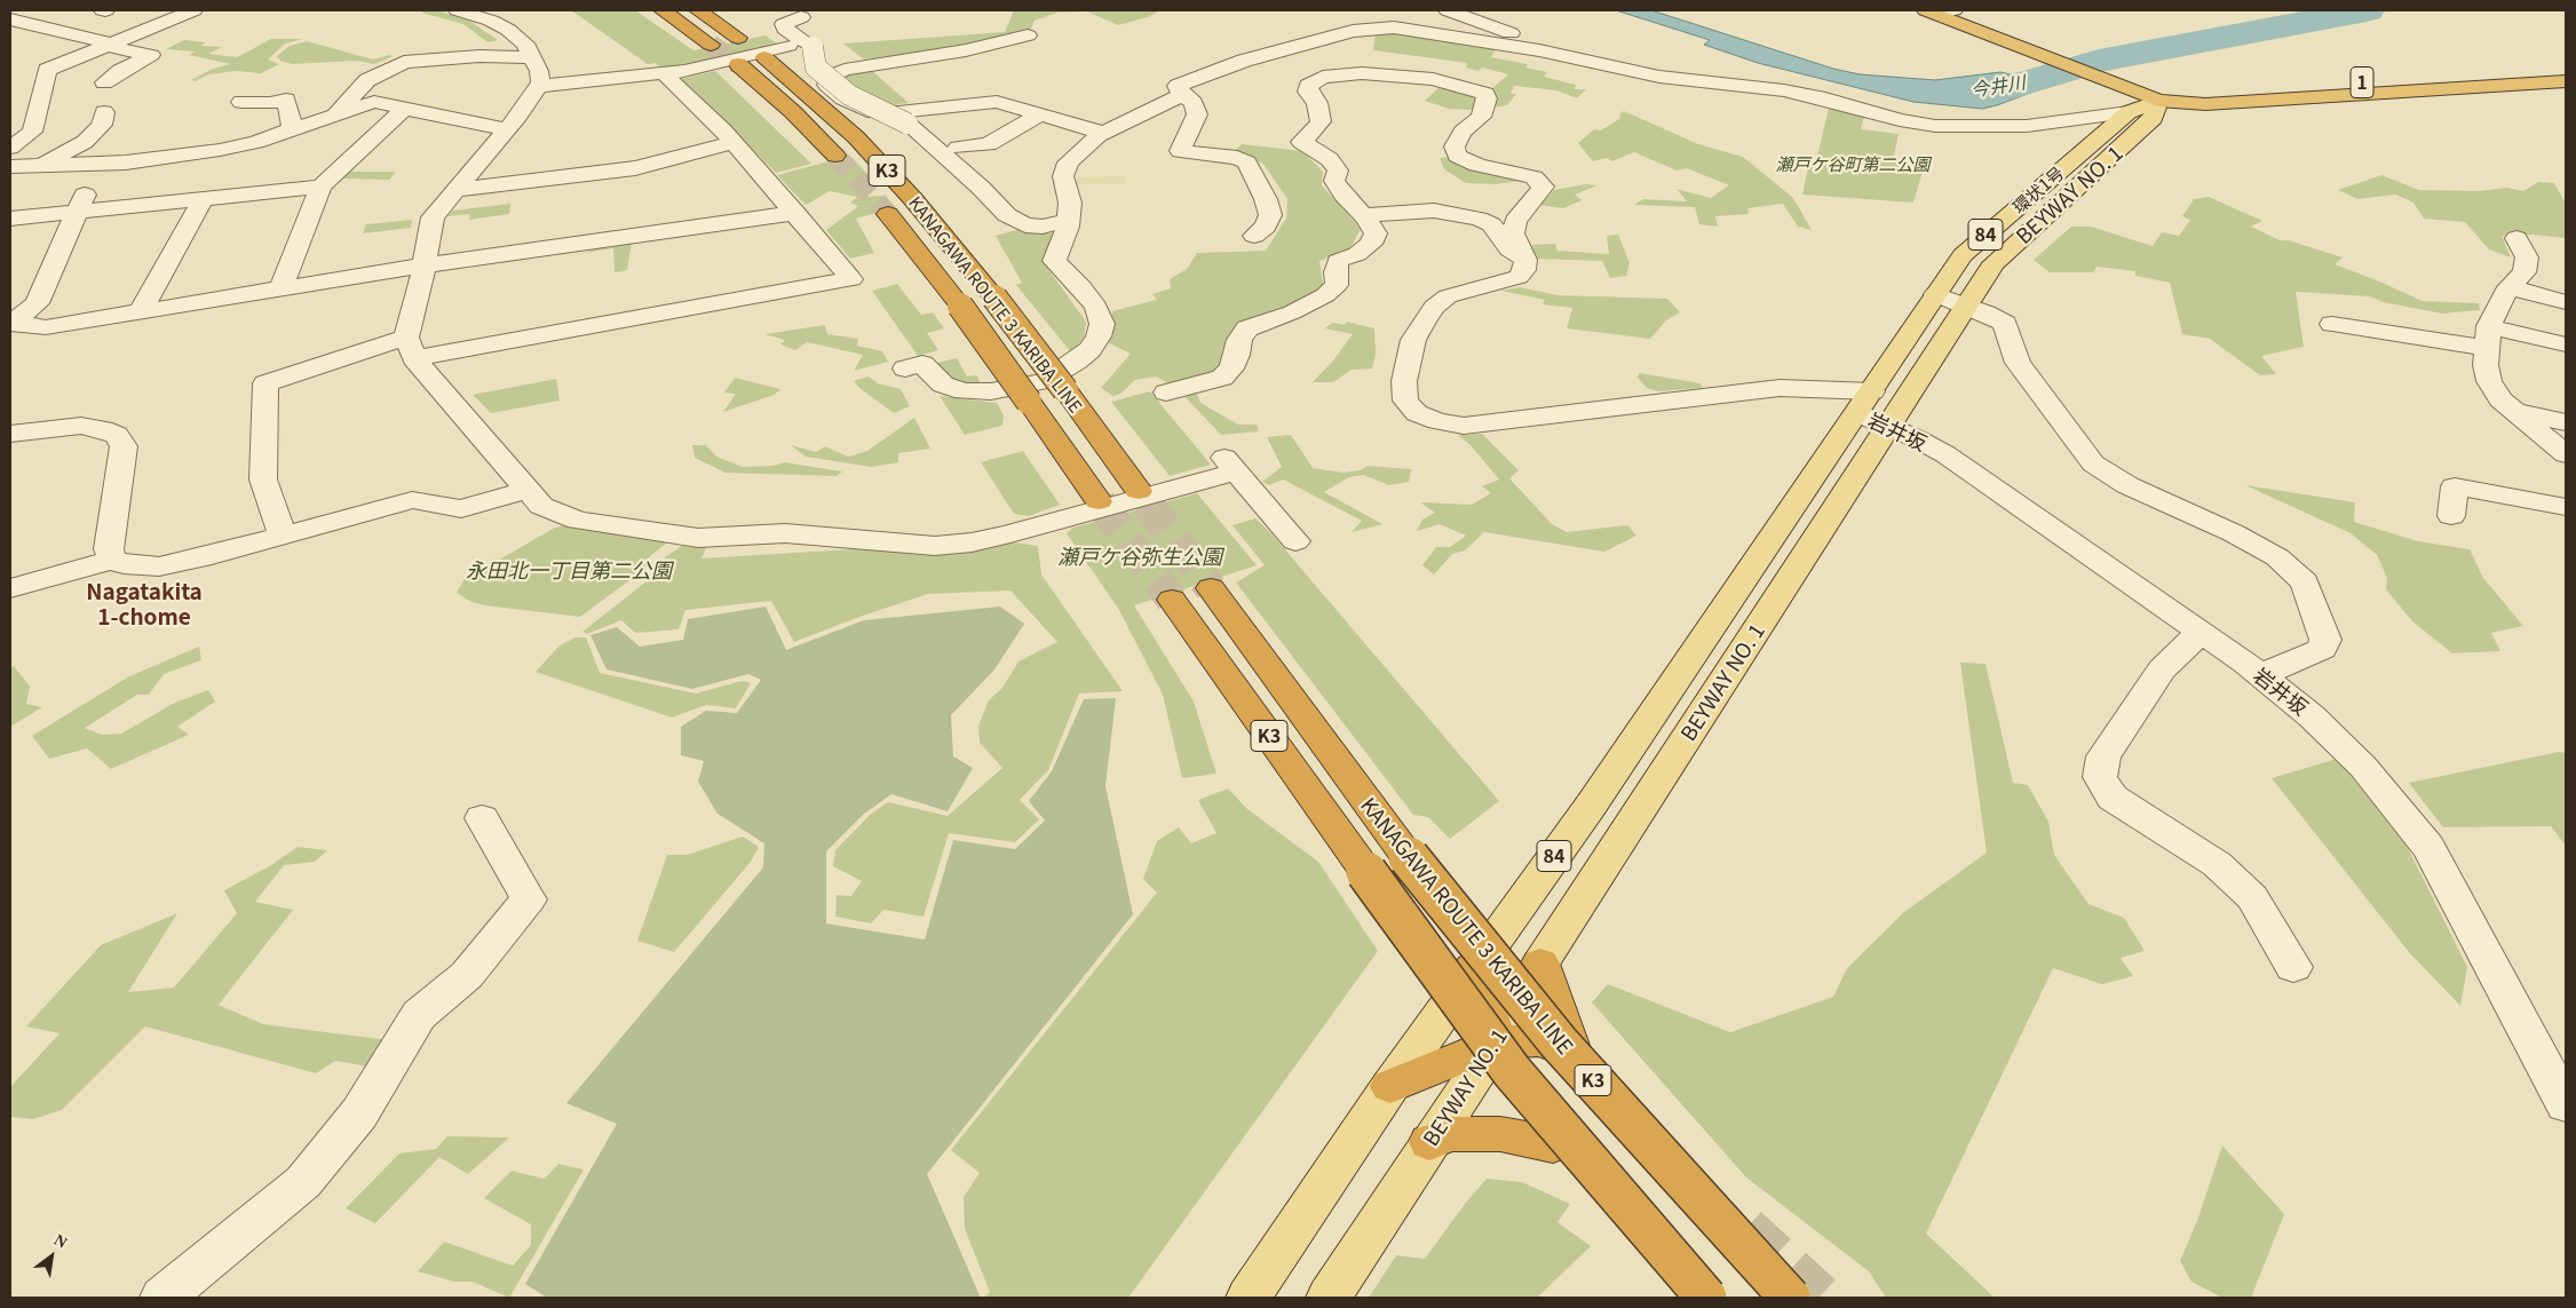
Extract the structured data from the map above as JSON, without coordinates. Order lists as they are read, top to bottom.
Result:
{
  "streets": {
    "highway": ["1", "K3", "KANAGAWA ROUTE 3 KARIBA LINE"],
    "main road": ["環状1号", "BEYWAY NO. 1", "84"],
    "street": ["岩井坂"]
  },
  "crossings": [
    ["1", "環状1号"],
    ["1", "BEYWAY NO. 1"],
    ["環状1号", "BEYWAY NO. 1"],
    ["環状1号", "岩井坂"],
    ["BEYWAY NO. 1", "岩井坂"]
  ],
  "districts": ["Nagatakita 1-chome"],
  "water": ["今井川"],
  "parks": ["瀬戸ケ谷町第二公園", "瀬戸ケ谷弥生公園", "永田北一丁目第二公園"],
  "north": "top right"
}
